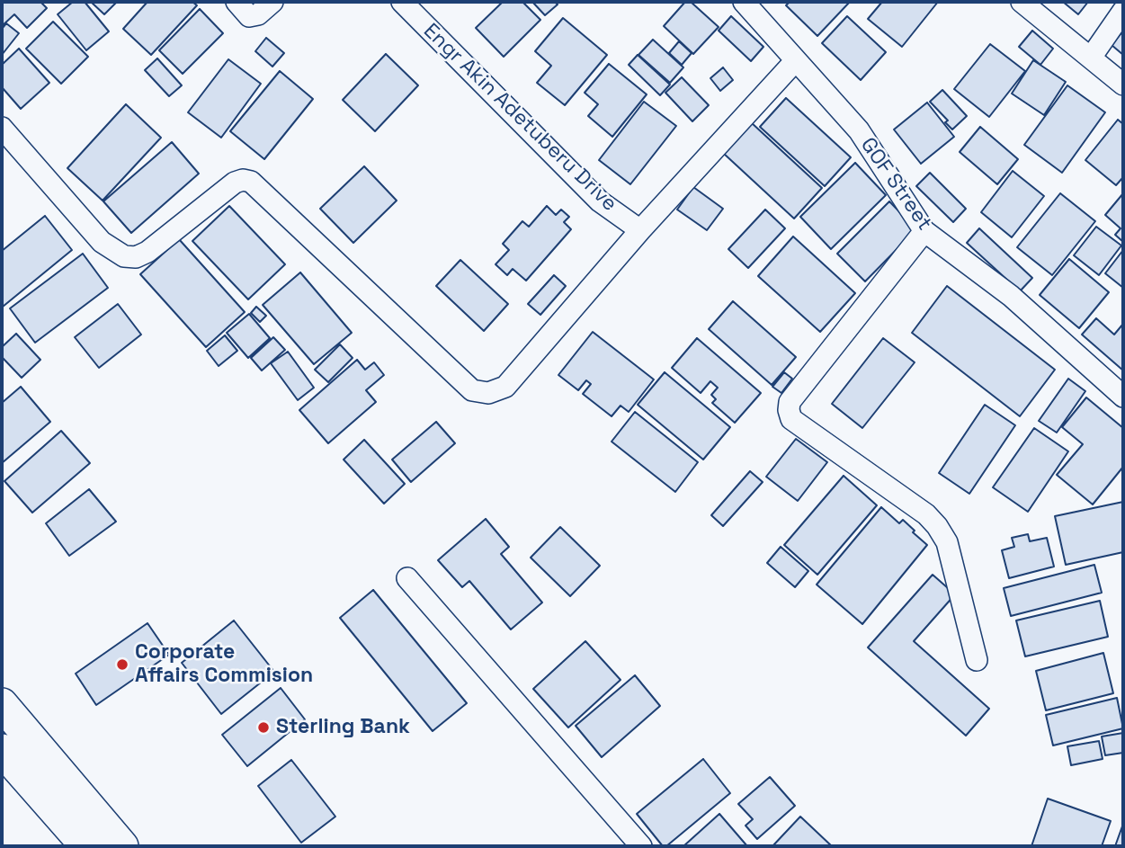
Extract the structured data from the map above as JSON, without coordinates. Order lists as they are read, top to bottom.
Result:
{
  "streets": {
    "street": ["Engr Akin Adetuberu Drive", "GOF Street"]
  },
  "places": ["Corporate Affairs Commision", "Sterling Bank"]
}
